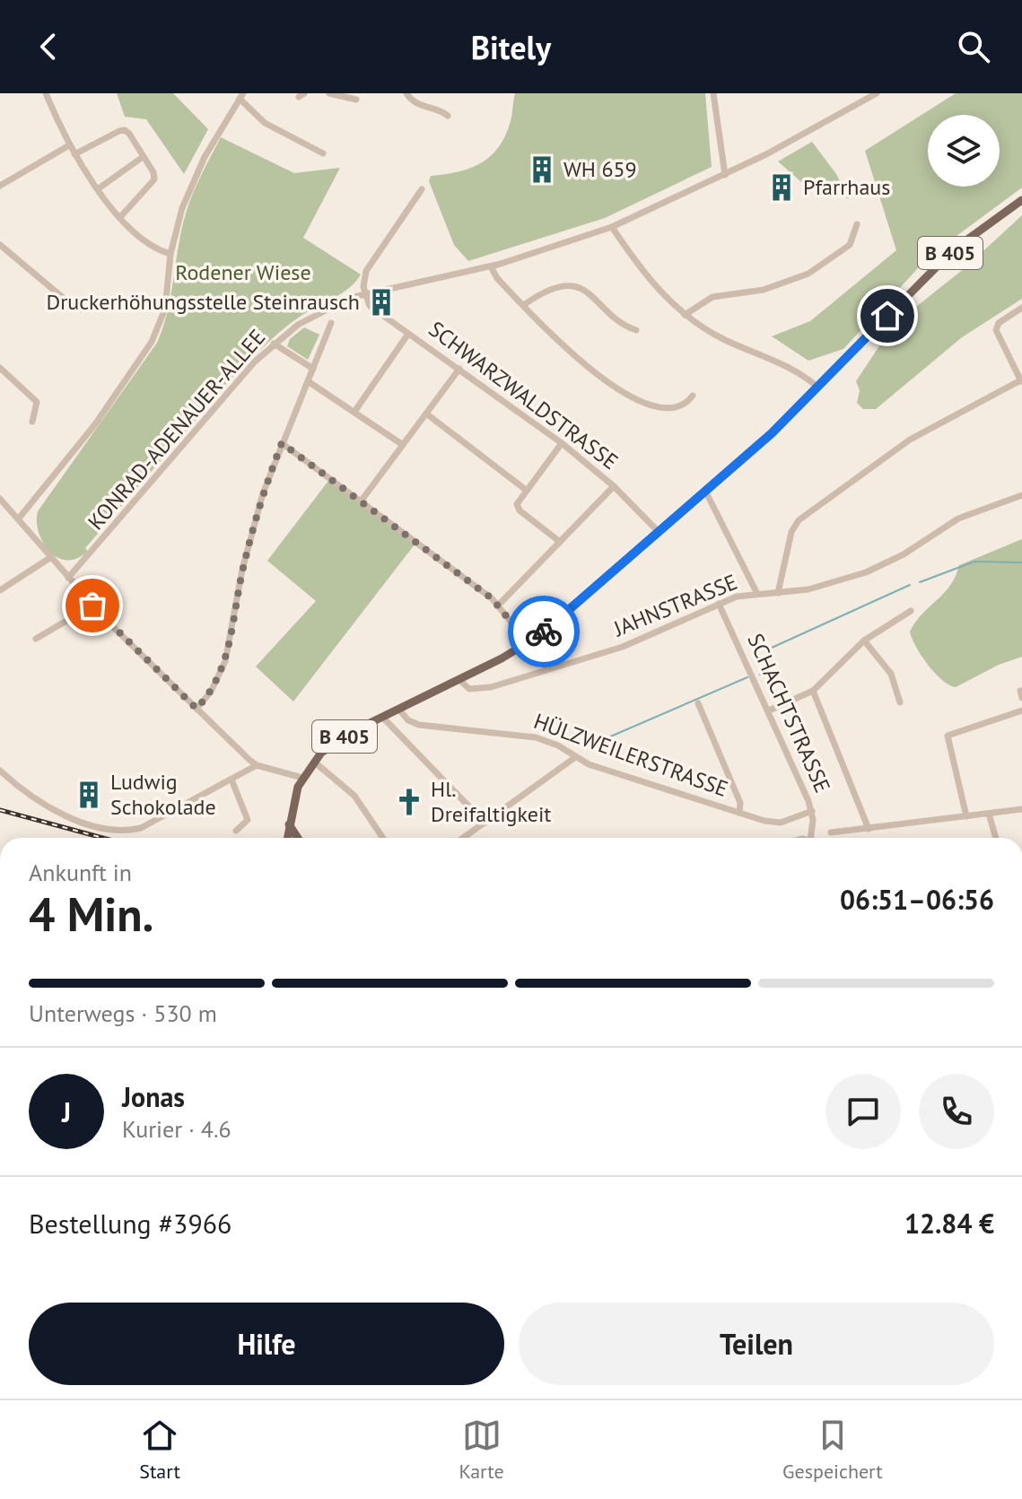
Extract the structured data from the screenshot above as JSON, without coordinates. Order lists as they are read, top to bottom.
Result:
{
  "streets": {
    "main road": ["B 405"],
    "street": [
      "SCHWARZWALDSTRASSE",
      "KONRAD-ADENAUER-ALLEE",
      "JAHNSTRASSE",
      "SCHACHTSTRASSE",
      "HÜLZWEILERSTRASSE"
    ]
  },
  "crossings": [
    ["B 405", "SCHWARZWALDSTRASSE"],
    ["B 405", "JAHNSTRASSE"],
    ["B 405", "HÜLZWEILERSTRASSE"],
    ["SCHWARZWALDSTRASSE", "KONRAD-ADENAUER-ALLEE"],
    ["JAHNSTRASSE", "SCHACHTSTRASSE"],
    ["SCHACHTSTRASSE", "HÜLZWEILERSTRASSE"]
  ],
  "parks": ["Rodener Wiese"],
  "places": {
    "building": [
      "WH 659",
      "Pfarrhaus",
      "Druckerhöhungsstelle Steinrausch",
      "Ludwig Schokolade"
    ],
    "church": ["Hl. Dreifaltigkeit"]
  },
  "page": {
    "header": "Bitely",
    "heading": ["4 Min.", "Ankunft in", "06:51–06:56"],
    "panel": [
      "Jonas",
      "Kurier · 4.6",
      "Bestellung #3966",
      "12.84 €"
    ],
    "bar": "Unterwegs · 530 m",
    "round": "J",
    "buttons": ["Hilfe", "Teilen"],
    "tabs": ["Start", "Karte", "Gespeichert"]
  }
}
